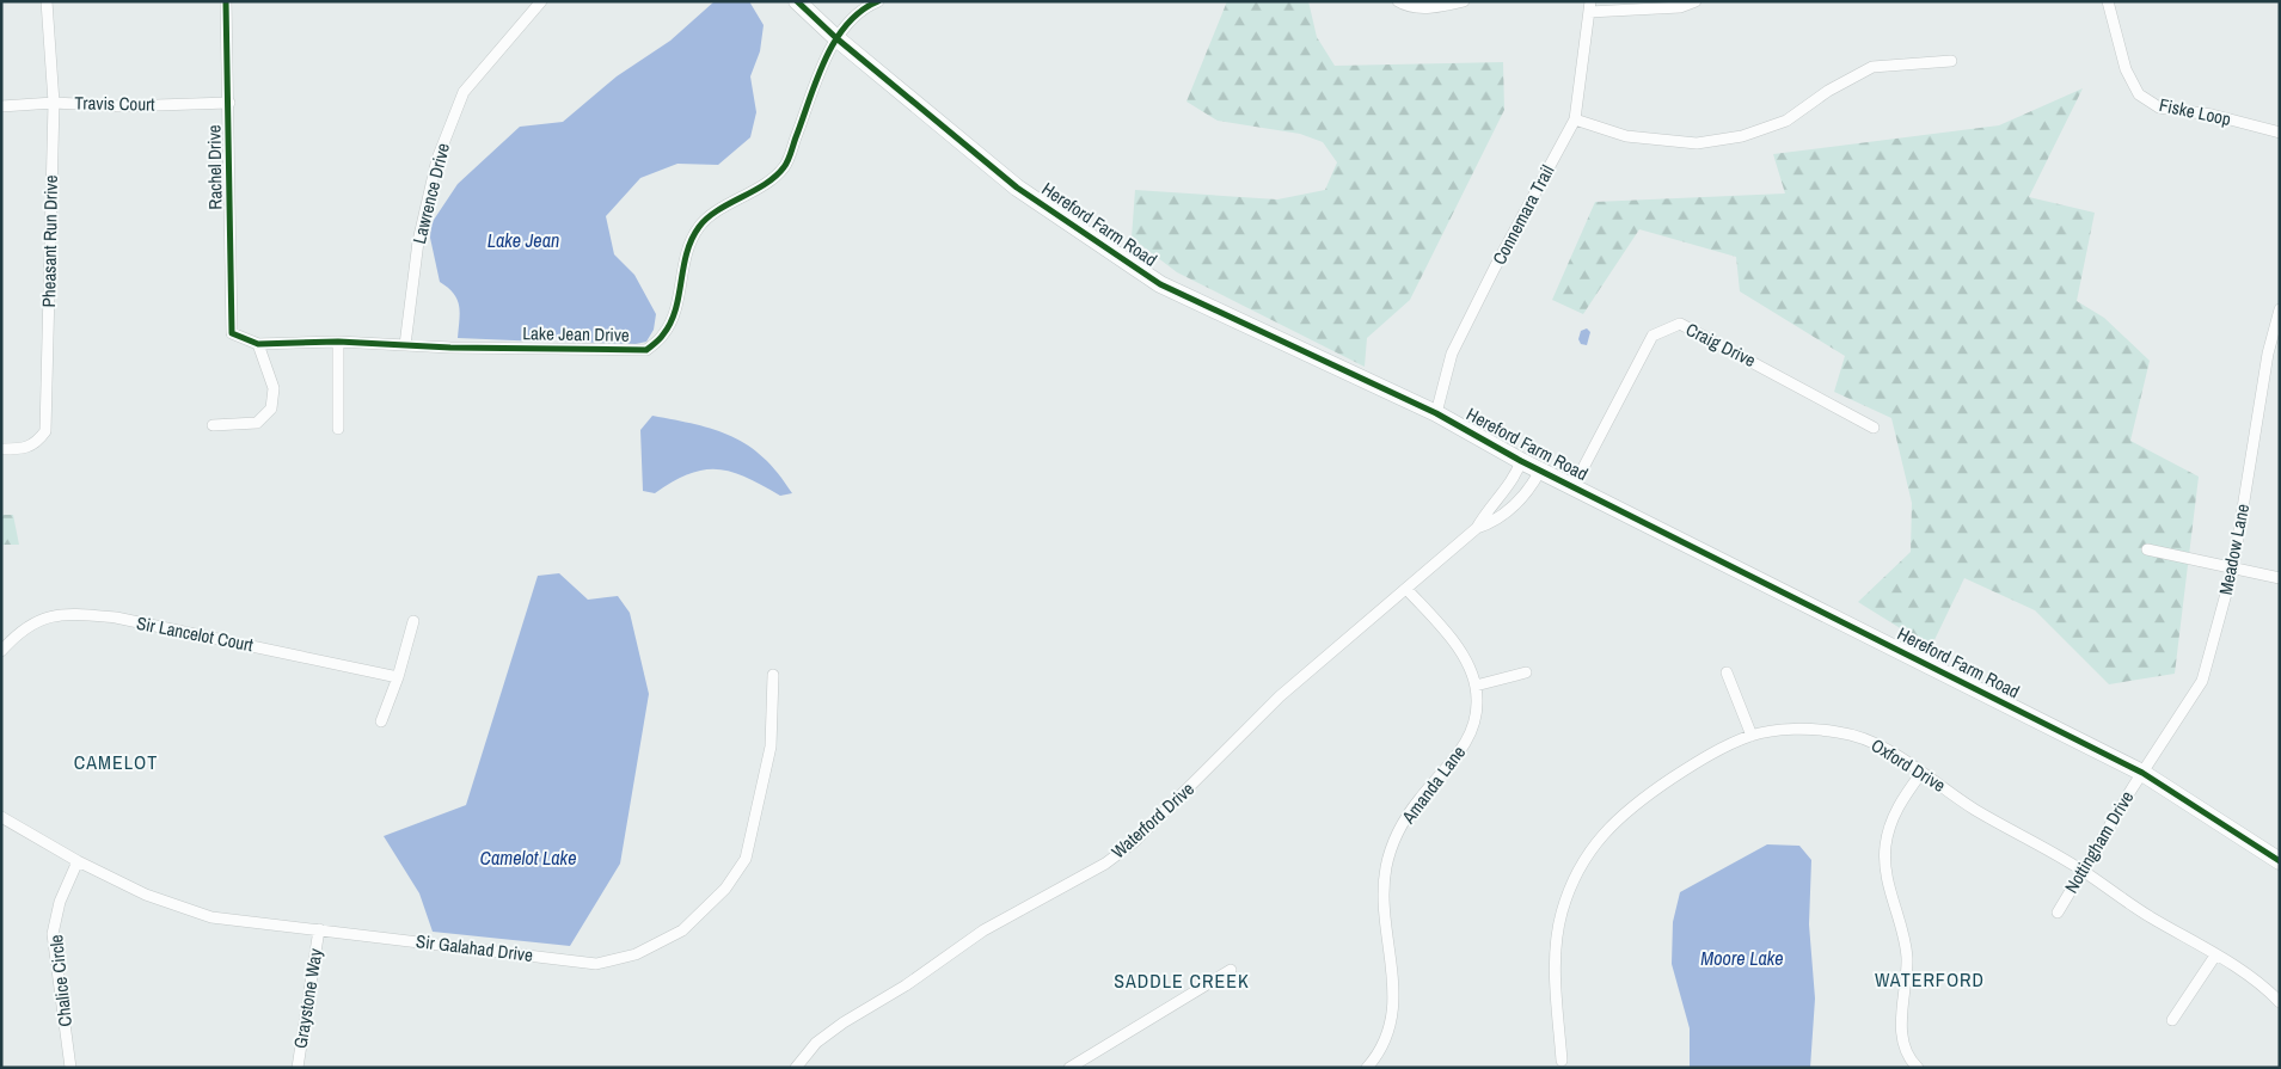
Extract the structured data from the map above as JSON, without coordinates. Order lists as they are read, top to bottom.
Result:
{
  "streets": {
    "street": [
      "Travis Court",
      "Fiske Loop",
      "Rachel Drive",
      "Lawrence Drive",
      "Connemara Trail",
      "Hereford Farm Road",
      "Pheasant Run Drive",
      "Lake Jean Drive",
      "Craig Drive",
      "Meadow Lane",
      "Sir Lancelot Court",
      "Oxford Drive",
      "Amanda Lane",
      "Waterford Drive",
      "Nottingham Drive",
      "Sir Galahad Drive",
      "Chalice Circle",
      "Graystone Way"
    ]
  },
  "crossings": [
    ["Travis Court", "Rachel Drive"],
    ["Travis Court", "Pheasant Run Drive"],
    ["Rachel Drive", "Lake Jean Drive"],
    ["Lawrence Drive", "Lake Jean Drive"],
    ["Connemara Trail", "Hereford Farm Road"],
    ["Hereford Farm Road", "Lake Jean Drive"],
    ["Hereford Farm Road", "Craig Drive"],
    ["Hereford Farm Road", "Meadow Lane"],
    ["Hereford Farm Road", "Waterford Drive"],
    ["Hereford Farm Road", "Nottingham Drive"],
    ["Meadow Lane", "Nottingham Drive"],
    ["Oxford Drive", "Nottingham Drive"],
    ["Amanda Lane", "Waterford Drive"],
    ["Sir Galahad Drive", "Chalice Circle"],
    ["Sir Galahad Drive", "Graystone Way"]
  ],
  "districts": ["CAMELOT", "WATERFORD", "SADDLE CREEK"],
  "water": ["Lake Jean", "Camelot Lake", "Moore Lake"]
}
